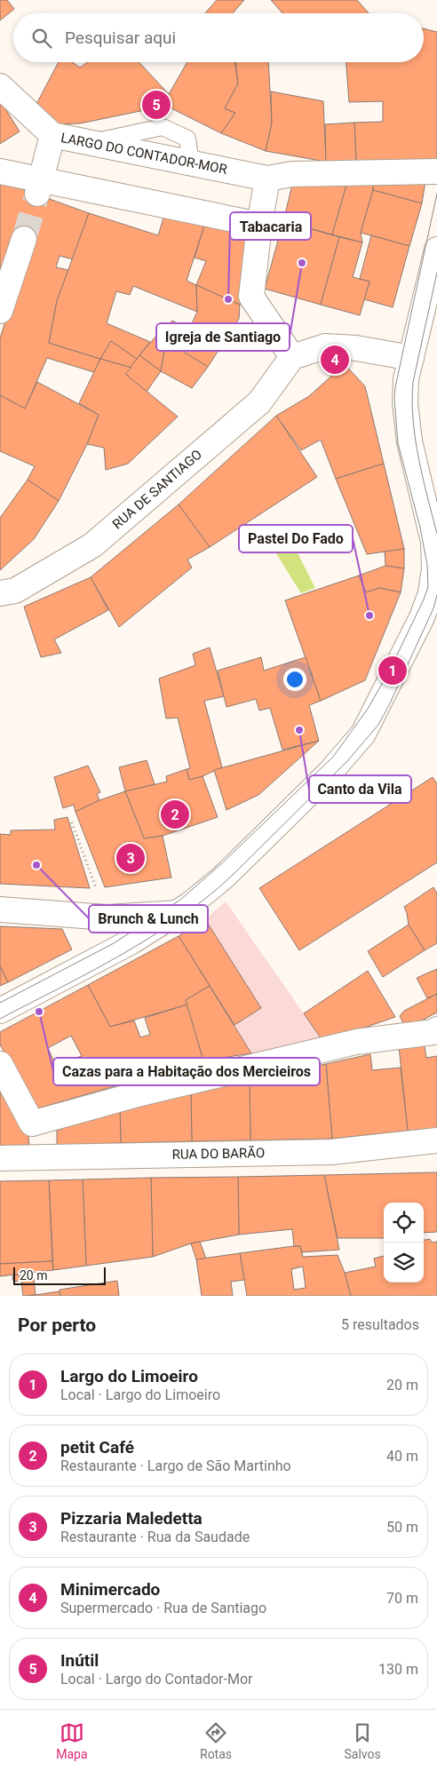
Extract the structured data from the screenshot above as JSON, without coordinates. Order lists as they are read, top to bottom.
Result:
{
  "streets": {
    "street": ["LARGO DO CONTADOR-MOR", "RUA DE SANTIAGO", "RUA DO BARÃO"]
  },
  "places": [
    "Igreja de Santiago",
    "Tabacaria",
    "Pastel Do Fado",
    "Canto da Vila",
    "Brunch & Lunch",
    "Cazas para a Habitação dos Mercieiros"
  ],
  "scale_bar": "20 m",
  "page": {
    "search": "Pesquisar aqui",
    "pins": [
      "5",
      "4",
      "1",
      "2",
      "3"
    ],
    "scale": "20 m",
    "heading": ["Por perto", "5 resultados"],
    "list": [
      {
        "mark": "1",
        "name": "Largo do Limoeiro",
        "note": "Local · Largo do Limoeiro",
        "value": "20 m"
      },
      {
        "mark": "2",
        "name": "petit Café",
        "note": "Restaurante · Largo de São Martinho",
        "value": "40 m"
      },
      {
        "mark": "3",
        "name": "Pizzaria Maledetta",
        "note": "Restaurante · Rua da Saudade",
        "value": "50 m"
      },
      {
        "mark": "4",
        "name": "Minimercado",
        "note": "Supermercado · Rua de Santiago",
        "value": "70 m"
      },
      {
        "mark": "5",
        "name": "Inútil",
        "note": "Local · Largo do Contador-Mor",
        "value": "130 m"
      }
    ],
    "nav": ["Mapa", "Rotas", "Salvos"]
  }
}
